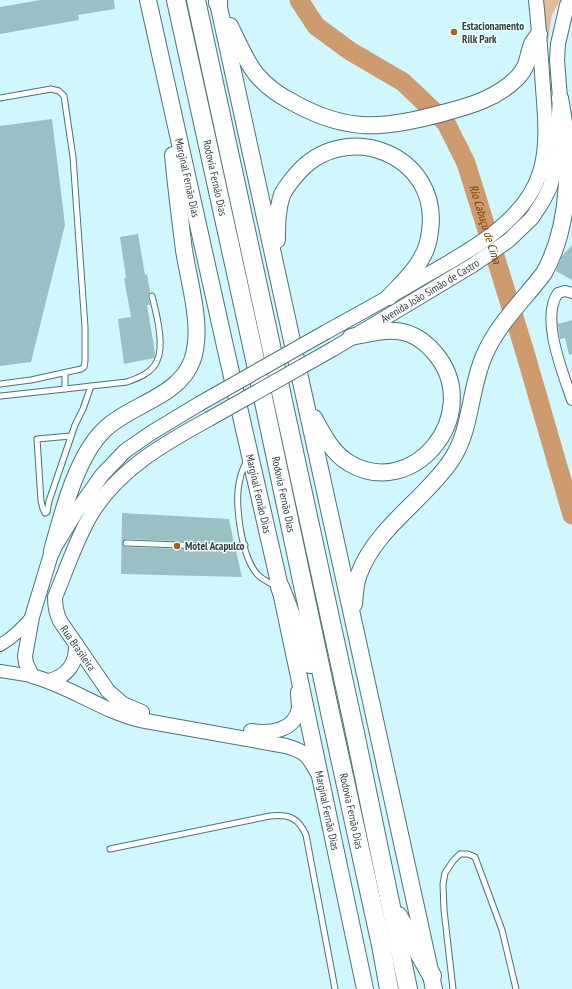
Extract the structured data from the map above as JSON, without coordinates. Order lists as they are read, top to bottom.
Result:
{
  "streets": {
    "highway": ["Marginal Fernão Dias", "Rodovia Fernão Dias"],
    "main road": ["Avenida João Simão de Castro", "Rua Brasileira"]
  },
  "crossings": [
    ["Marginal Fernão Dias", "Rua Brasileira"],
    ["Avenida João Simão de Castro", "Rua Brasileira"]
  ],
  "water": ["Rio Cabuçu de Cima"],
  "places": ["Estacionamento Rilk Park", "Motel Acapulco"]
}
